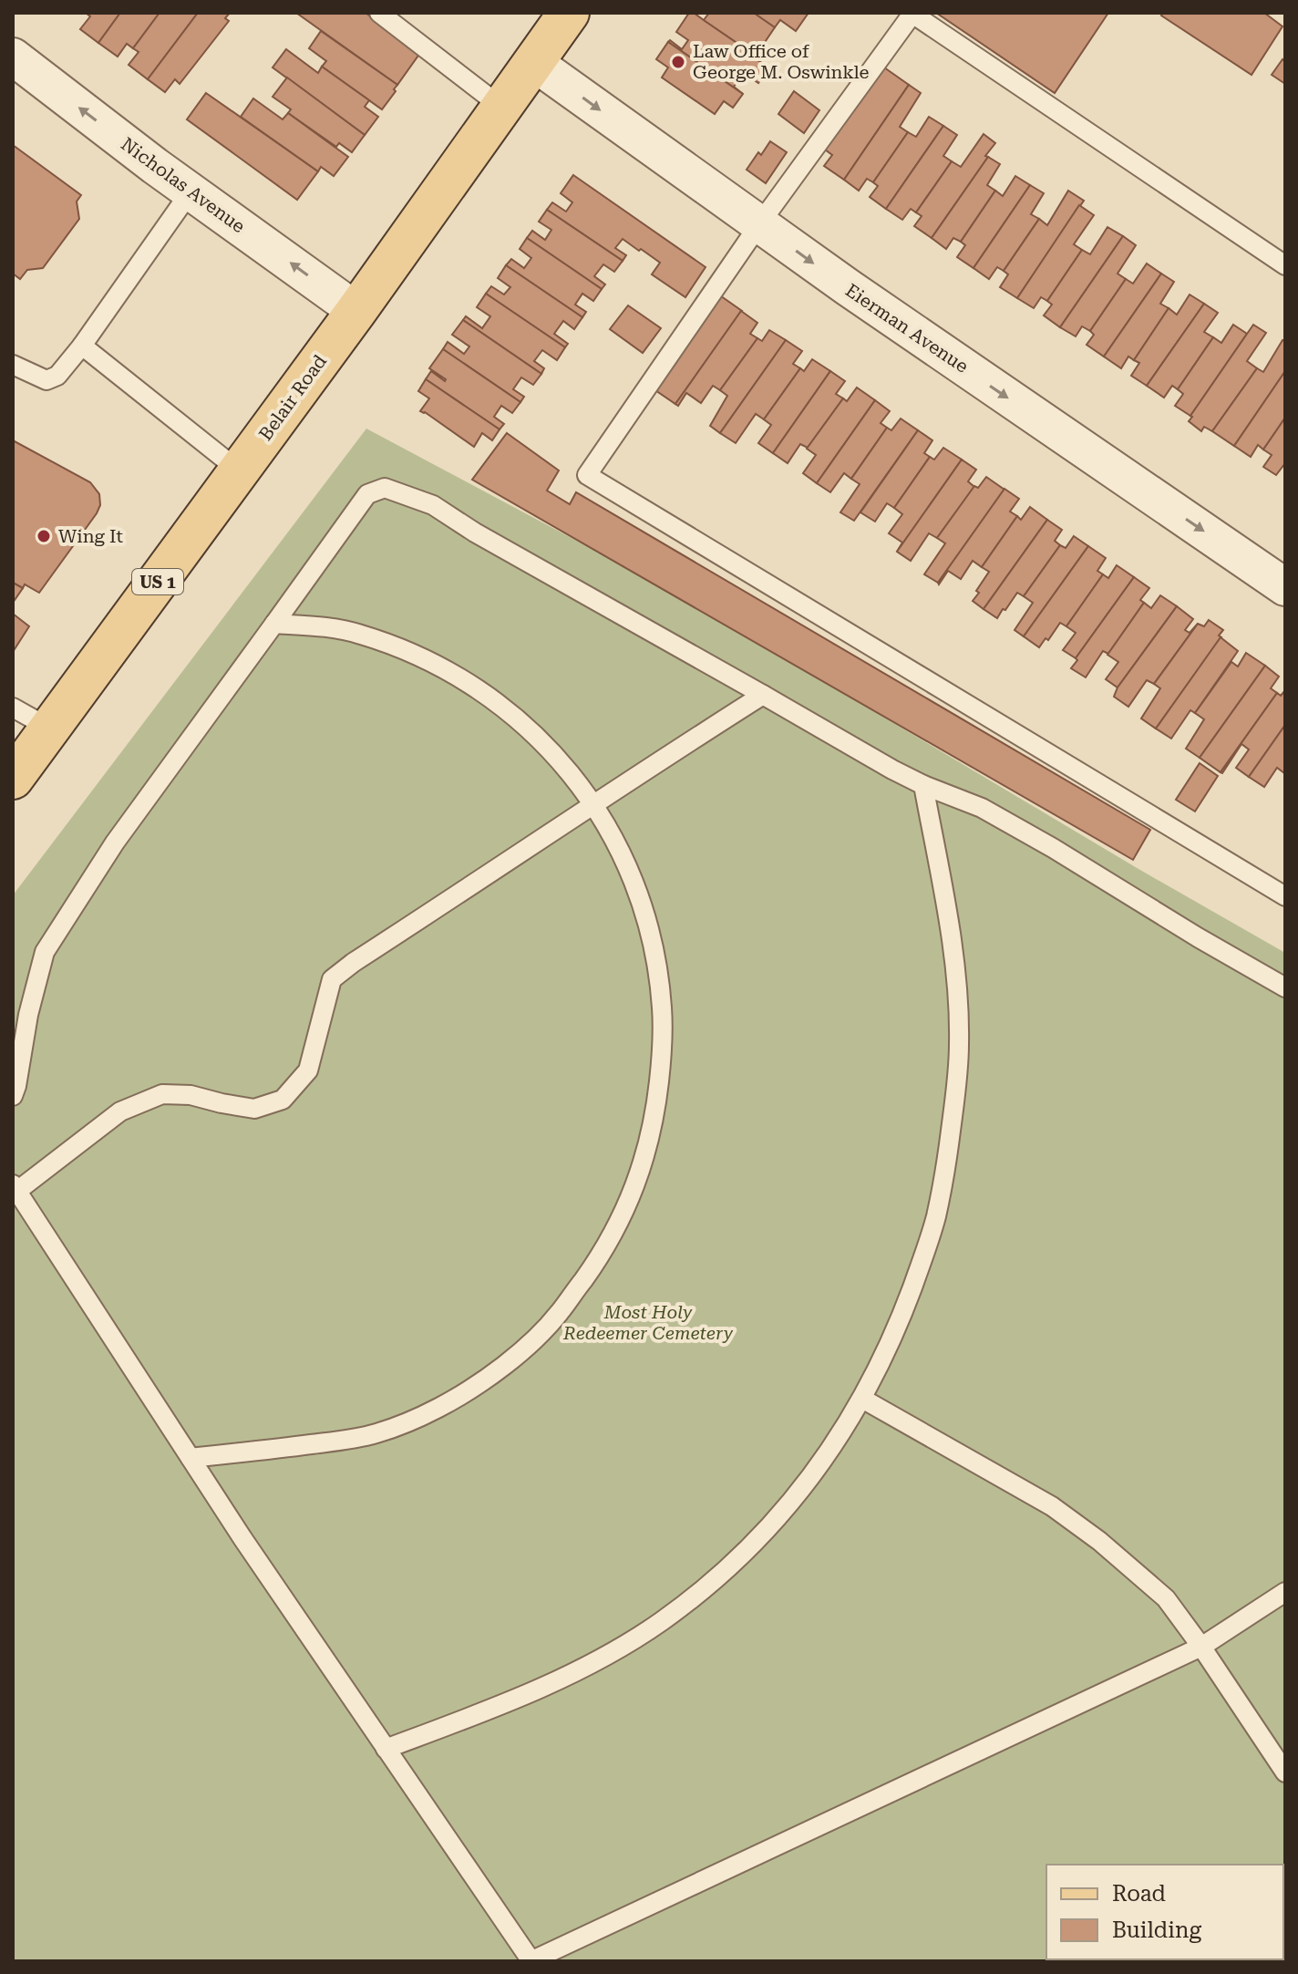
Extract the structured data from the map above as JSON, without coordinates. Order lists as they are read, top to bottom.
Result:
{
  "streets": {
    "main road": ["Belair Road", "US 1"],
    "street": ["Nicholas Avenue", "Eierman Avenue"]
  },
  "crossings": [
    ["Nicholas Avenue", "Belair Road"],
    ["Eierman Avenue", "Belair Road"]
  ],
  "one_way": ["Nicholas Avenue", "Eierman Avenue"],
  "parks": ["Most Holy Redeemer Cemetery"],
  "places": ["Law Office of George M. Oswinkle", "Wing It"],
  "legend": ["Road", "Building"]
}
